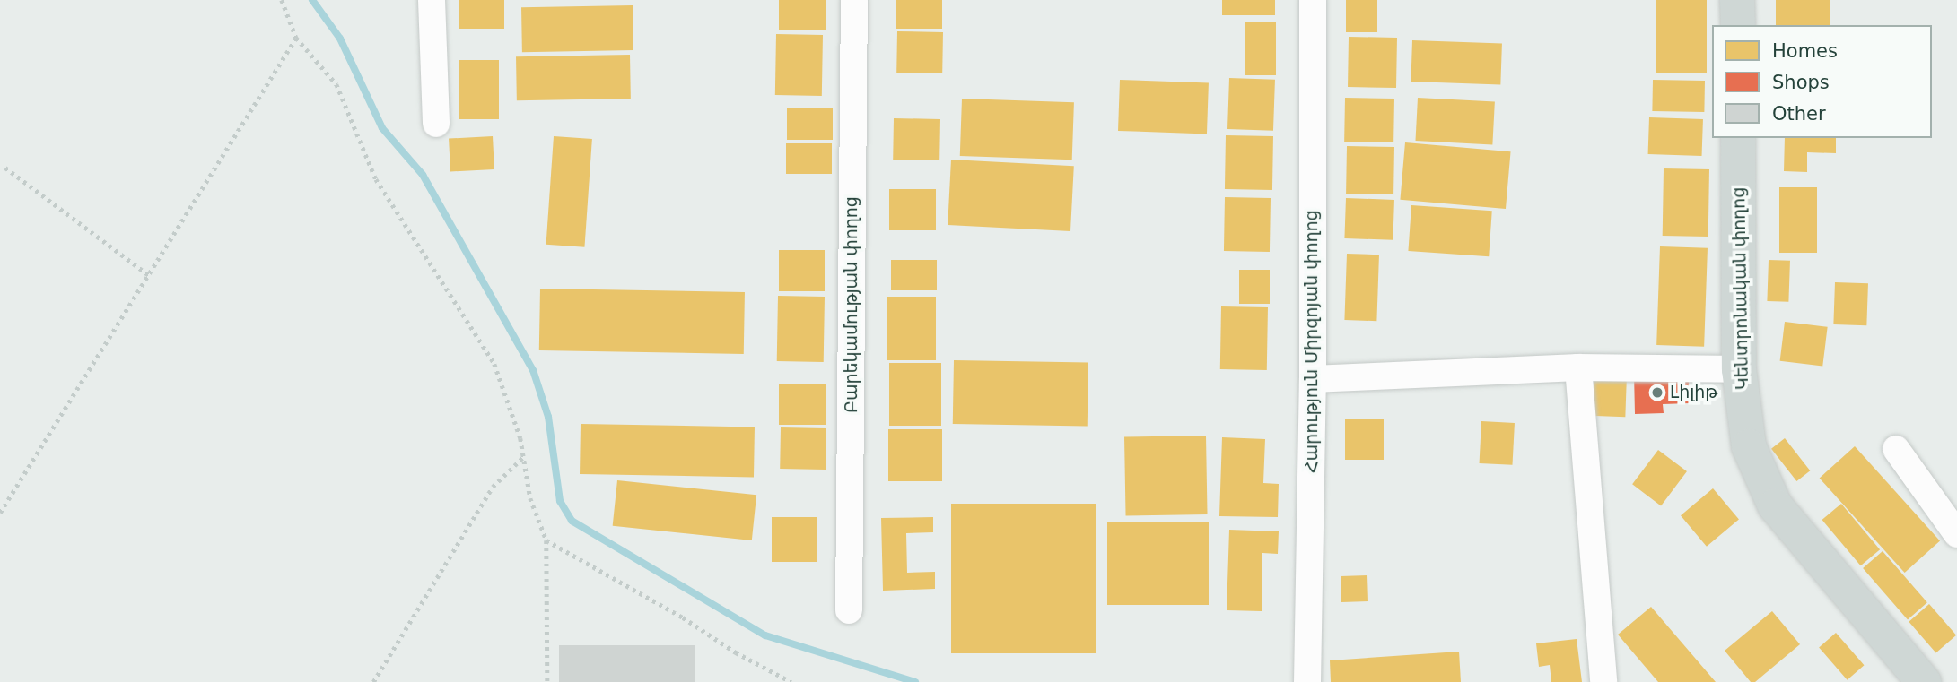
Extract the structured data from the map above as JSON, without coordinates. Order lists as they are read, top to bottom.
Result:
{
  "streets": {
    "main road": ["Կենտրոնական փողոց"],
    "street": ["Բարեկամության փողոց", "Հարություն Միրզոյան փողոց"]
  },
  "places": ["Լիլիթ"],
  "legend": ["Homes", "Shops", "Other"]
}
